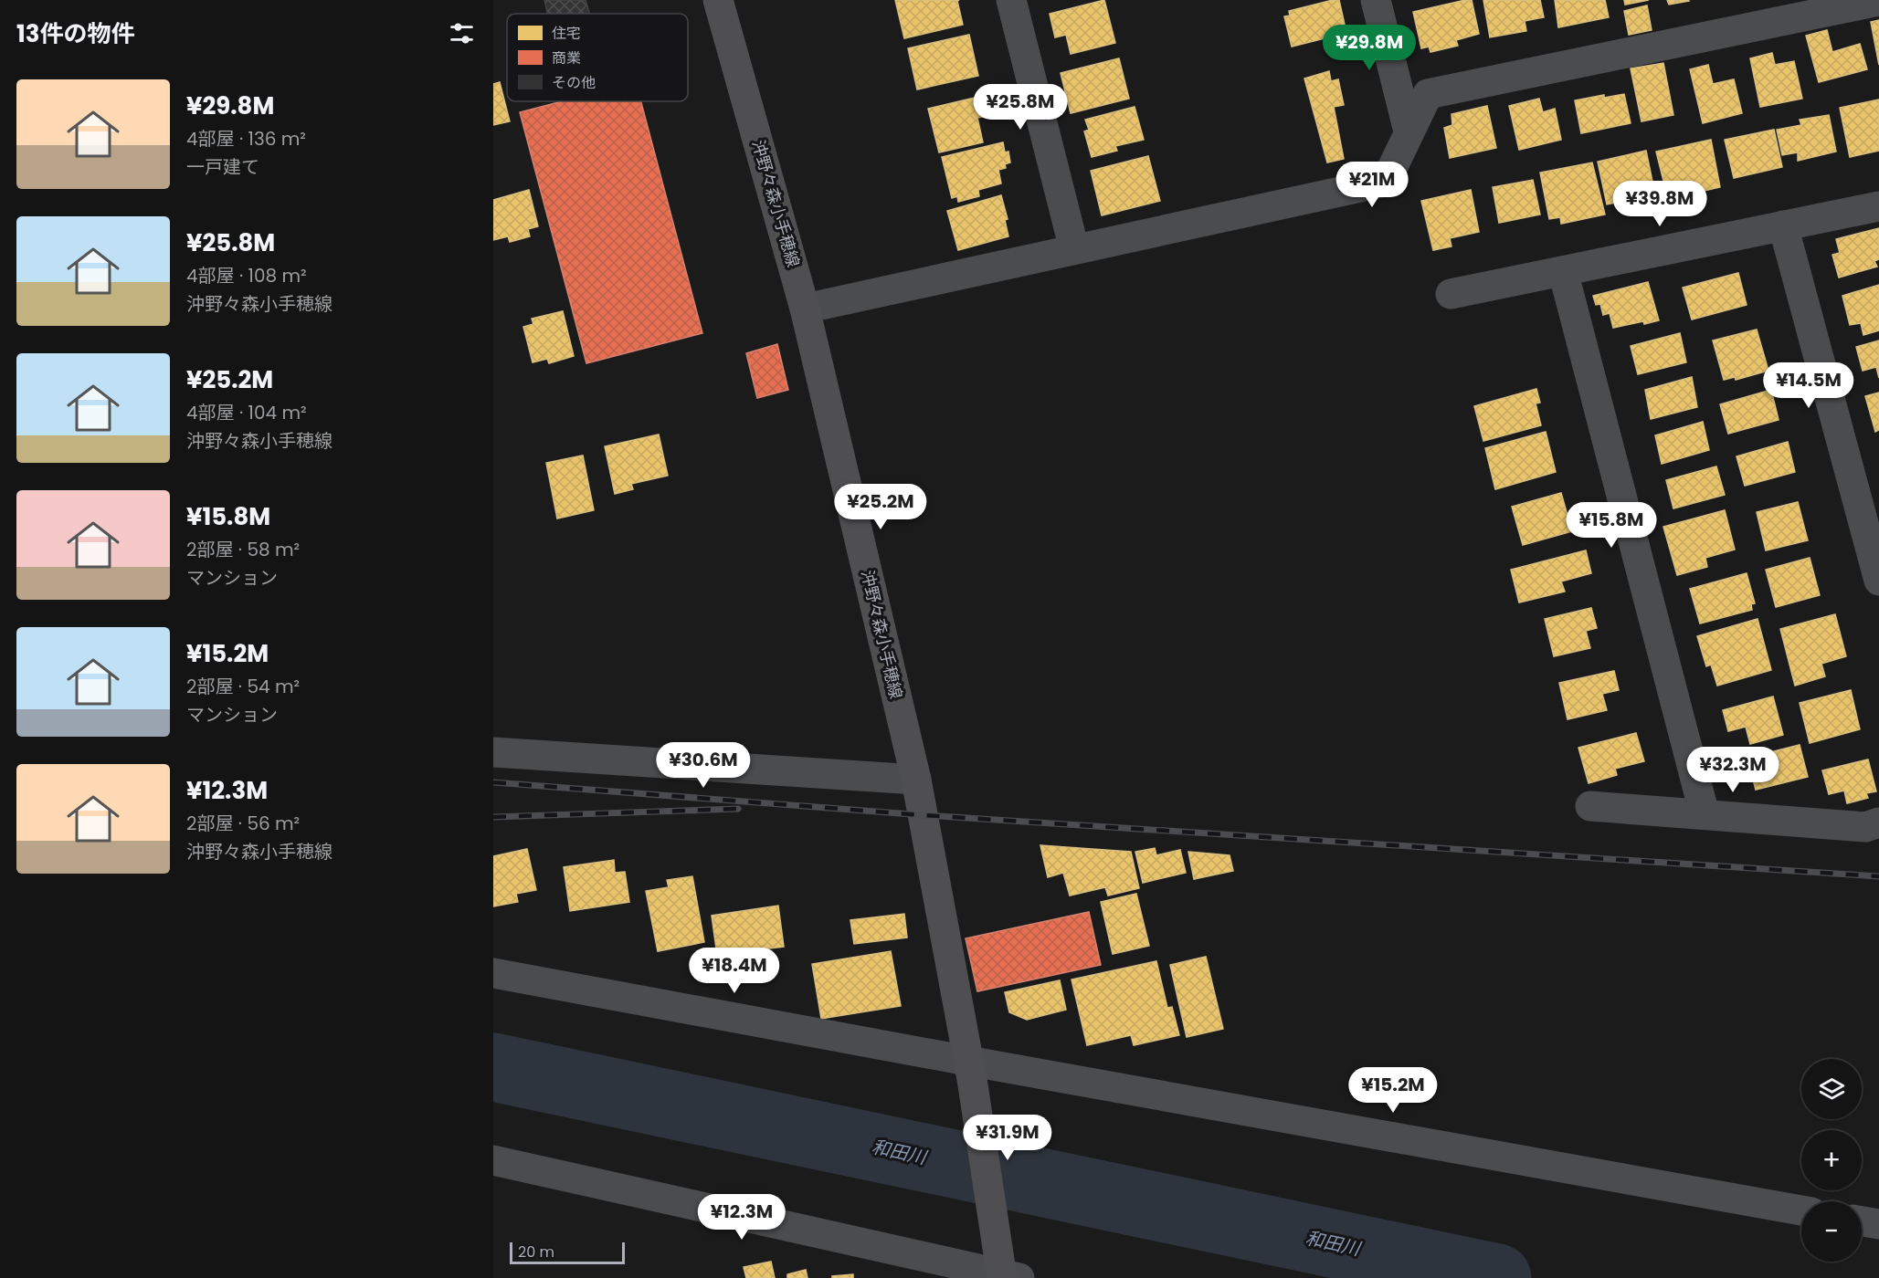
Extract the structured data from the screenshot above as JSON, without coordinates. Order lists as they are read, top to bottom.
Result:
{
  "streets": {
    "main road": ["沖野々森小手穂線"]
  },
  "water": ["和田川"],
  "legend": ["住宅", "商業", "その他"],
  "scale_bar": "20 m",
  "page": {
    "heading": "13件の物件",
    "price": [
      "¥29.8M",
      "¥25.8M",
      "¥21M",
      "¥39.8M",
      "¥14.5M",
      "¥25.2M",
      "¥15.8M",
      "¥30.6M",
      "¥32.3M",
      "¥18.4M",
      "¥15.2M",
      "¥31.9M",
      "¥12.3M"
    ],
    "list": [
      {
        "name": "¥29.8M",
        "note": "4部屋 · 136 m² · 一戸建て"
      },
      {
        "name": "¥25.8M",
        "note": "4部屋 · 108 m² · 沖野々森小手穂線"
      },
      {
        "name": "¥25.2M",
        "note": "4部屋 · 104 m² · 沖野々森小手穂線"
      },
      {
        "name": "¥15.8M",
        "note": "2部屋 · 58 m² · マンション"
      },
      {
        "name": "¥15.2M",
        "note": "2部屋 · 54 m² · マンション"
      },
      {
        "name": "¥12.3M",
        "note": "2部屋 · 56 m² · 沖野々森小手穂線"
      }
    ],
    "map_buttons": ["+", "−"],
    "scale": "20 m"
  }
}
